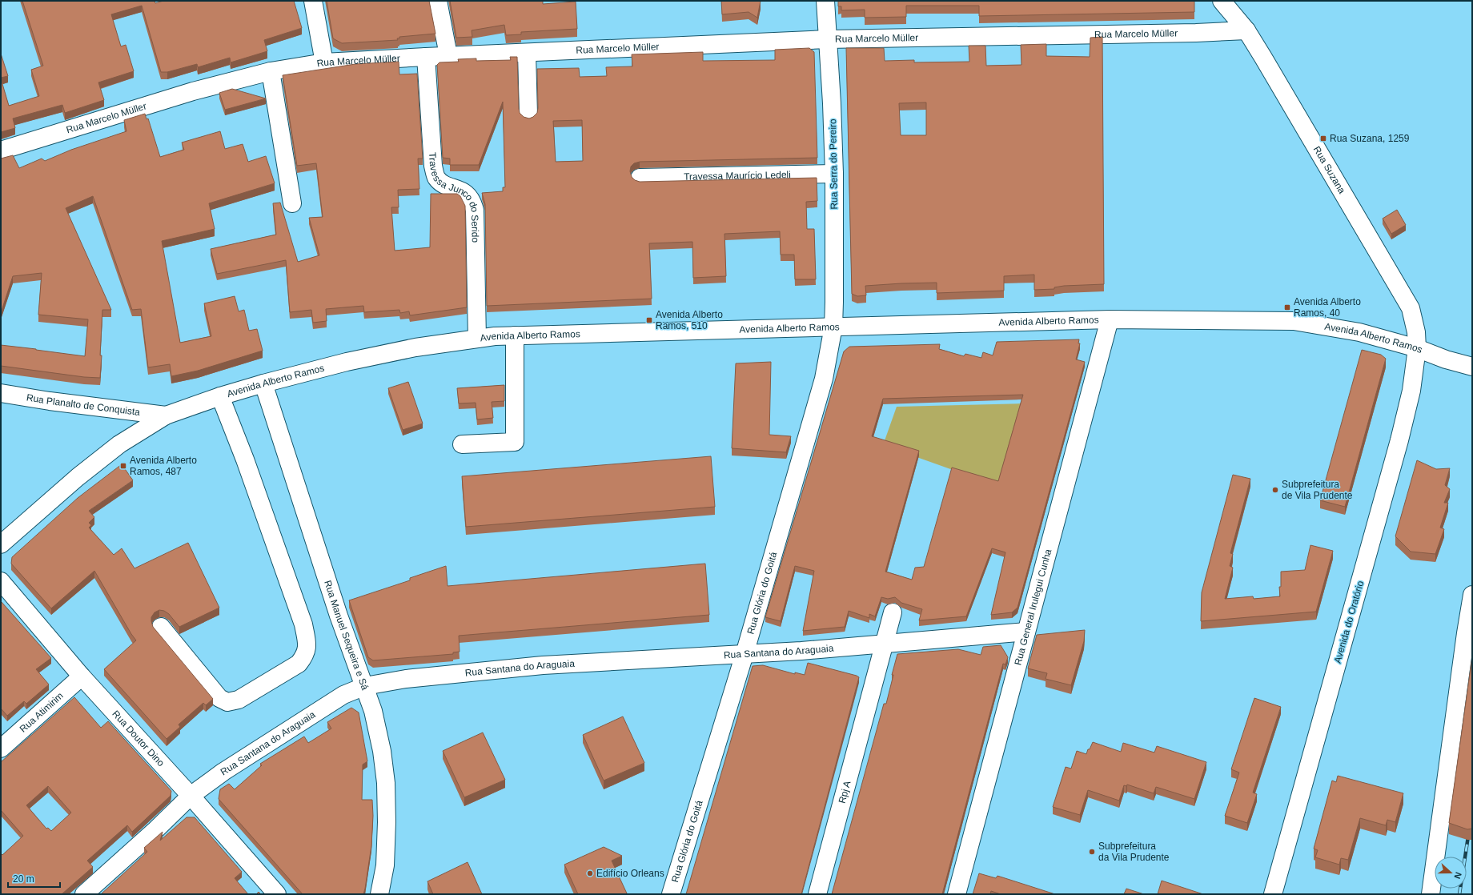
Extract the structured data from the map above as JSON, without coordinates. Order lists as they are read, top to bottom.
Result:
{
  "streets": {
    "street": [
      "Rua Marcelo Müller",
      "Rua Serra do Pereiro",
      "Rua Suzana",
      "Travessa Maurício Ledeli",
      "Travessa Junco do Serido",
      "Avenida Alberto Ramos",
      "Rua Planalto de Conquista",
      "Rua Glória do Goitá",
      "Rua General Irulegui Cunha",
      "Avenida do Oratório",
      "Rua Manuel Sequeira e Sá",
      "Rua Santana do Araguaia",
      "Rua Atimirim",
      "Rua Doutor Dino",
      "Rpj A"
    ]
  },
  "crossings": [
    ["Rua Marcelo Müller", "Rua Serra do Pereiro"],
    ["Rua Marcelo Müller", "Rua Suzana"],
    ["Rua Marcelo Müller", "Travessa Junco do Serido"],
    ["Rua Serra do Pereiro", "Travessa Maurício Ledeli"],
    ["Rua Serra do Pereiro", "Avenida Alberto Ramos"],
    ["Rua Serra do Pereiro", "Rua Glória do Goitá"],
    ["Rua Suzana", "Avenida Alberto Ramos"],
    ["Rua Suzana", "Avenida do Oratório"],
    ["Travessa Junco do Serido", "Avenida Alberto Ramos"],
    ["Avenida Alberto Ramos", "Rua Planalto de Conquista"],
    ["Avenida Alberto Ramos", "Rua Glória do Goitá"],
    ["Avenida Alberto Ramos", "Rua General Irulegui Cunha"],
    ["Avenida Alberto Ramos", "Avenida do Oratório"],
    ["Avenida Alberto Ramos", "Rua Manuel Sequeira e Sá"],
    ["Rua Glória do Goitá", "Rua Santana do Araguaia"],
    ["Rua General Irulegui Cunha", "Rua Santana do Araguaia"],
    ["Rua Manuel Sequeira e Sá", "Rua Santana do Araguaia"],
    ["Rua Santana do Araguaia", "Rua Doutor Dino"],
    ["Rua Santana do Araguaia", "Rpj A"],
    ["Rua Atimirim", "Rua Doutor Dino"]
  ],
  "places": {
    "transit": [
      "Rua Suzana, 1259",
      "Avenida Alberto Ramos, 40",
      "Avenida Alberto Ramos, 510",
      "Avenida Alberto Ramos, 487"
    ],
    "other": ["Subprefeitura de Vila Prudente", "Subprefeitura da Vila Prudente", "Edifício Orleans"]
  },
  "scale_bar": "20 m",
  "north": "right"
}
